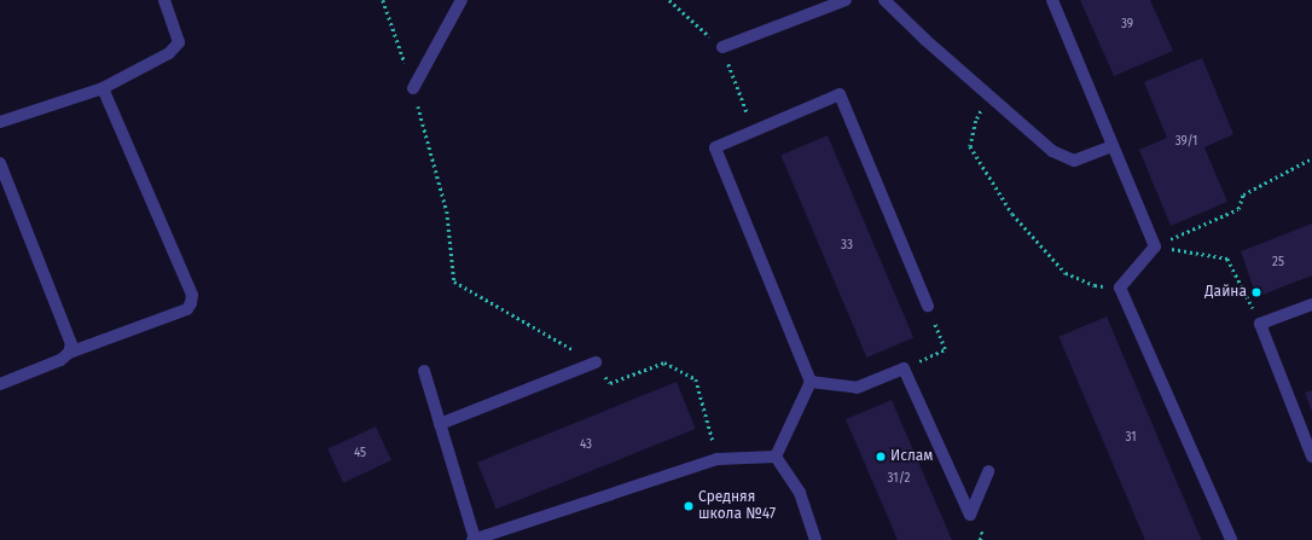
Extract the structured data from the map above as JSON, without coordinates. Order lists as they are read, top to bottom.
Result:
{
  "places": ["Дайна", "Ислам", "Средняя школа №47"],
  "house_numbers": [
    "39",
    "39/1",
    "33",
    "25",
    "31",
    "43",
    "45",
    "31/2"
  ]
}
